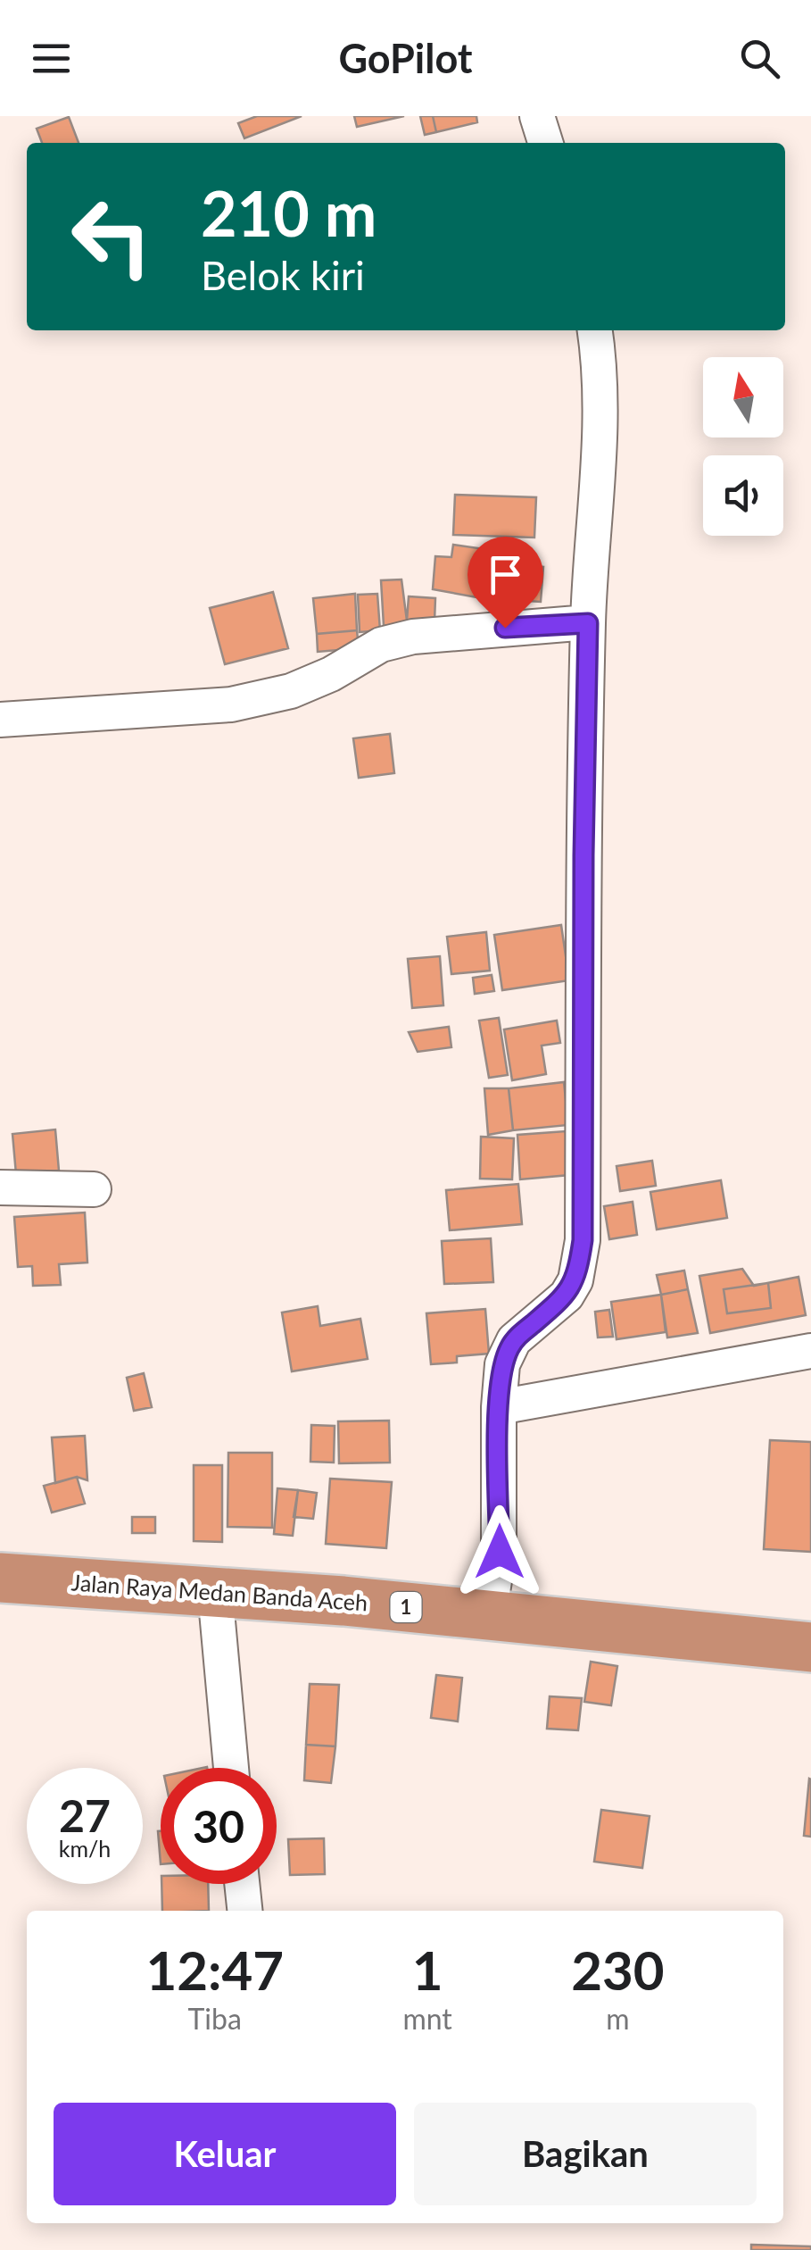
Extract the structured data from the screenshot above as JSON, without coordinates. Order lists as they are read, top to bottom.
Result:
{
  "streets": {
    "highway": ["Jalan Raya Medan Banda Aceh", "1"]
  },
  "north": "top",
  "page": {
    "header": "GoPilot",
    "turn": ["210 m", "Belok kiri"],
    "speed": "27 km/h",
    "limit": "30",
    "eta": [
      "12:47",
      "Tiba",
      "1",
      "mnt",
      "230",
      "m"
    ],
    "buttons": ["Keluar", "Bagikan"]
  }
}
